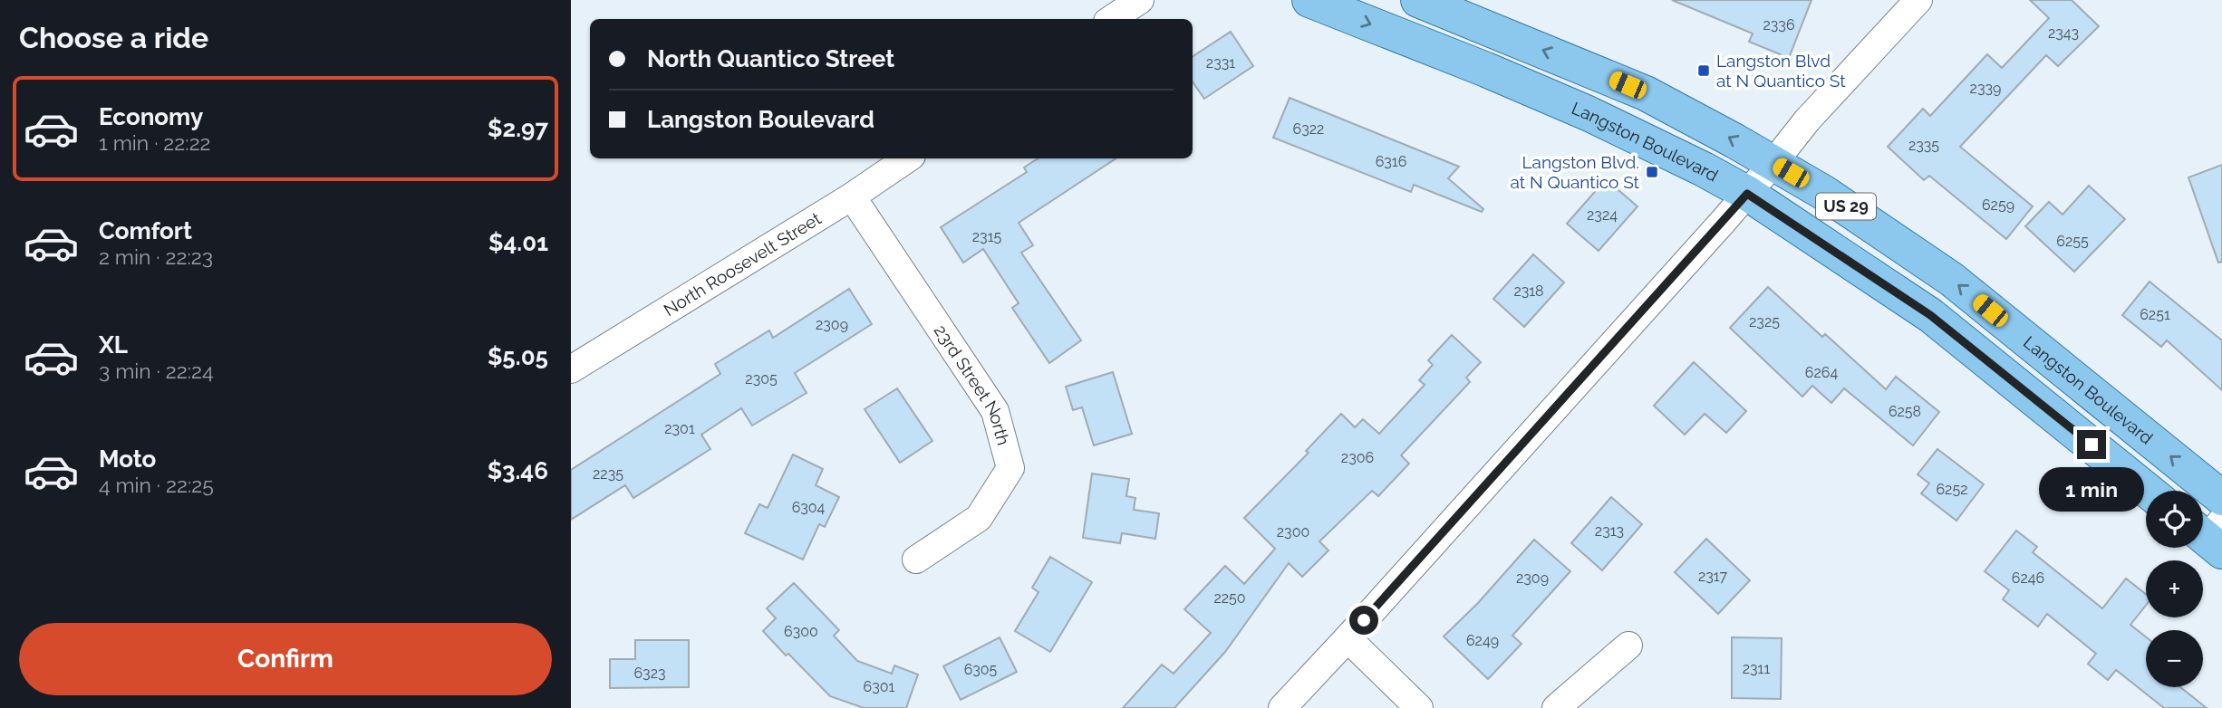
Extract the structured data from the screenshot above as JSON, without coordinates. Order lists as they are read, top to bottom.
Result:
{
  "streets": {
    "main road": ["Langston Boulevard", "US 29"],
    "street": ["North Roosevelt Street", "23rd Street North"]
  },
  "crossings": [
    ["North Roosevelt Street", "23rd Street North"]
  ],
  "places": {
    "transit": ["Langston Blvd at N Quantico St", "Langston Blvd. at N Quantico St"]
  },
  "house_numbers": [
    "2336",
    "2343",
    "2331",
    "2339",
    "6322",
    "2335",
    "6316",
    "6259",
    "2324",
    "2315",
    "6255",
    "2318",
    "6251",
    "2325",
    "2309",
    "6264",
    "2305",
    "6258",
    "2301",
    "2306",
    "2235",
    "6252",
    "6304",
    "2313",
    "2300",
    "2317",
    "2309",
    "6246",
    "2250",
    "6300",
    "6249",
    "2311",
    "6305",
    "6323",
    "6301"
  ],
  "page": {
    "heading": "Choose a ride",
    "banner": ["North Quantico Street", "Langston Boulevard"],
    "list": [
      {
        "name": "Economy",
        "note": "1 min · 22:22",
        "value": "$2.97"
      },
      {
        "name": "Comfort",
        "note": "2 min · 22:23",
        "value": "$4.01"
      },
      {
        "name": "XL",
        "note": "3 min · 22:24",
        "value": "$5.05"
      },
      {
        "name": "Moto",
        "note": "4 min · 22:25",
        "value": "$3.46"
      }
    ],
    "bubble": "1 min",
    "map_buttons": ["+", "−"],
    "buttons": "Confirm"
  }
}
